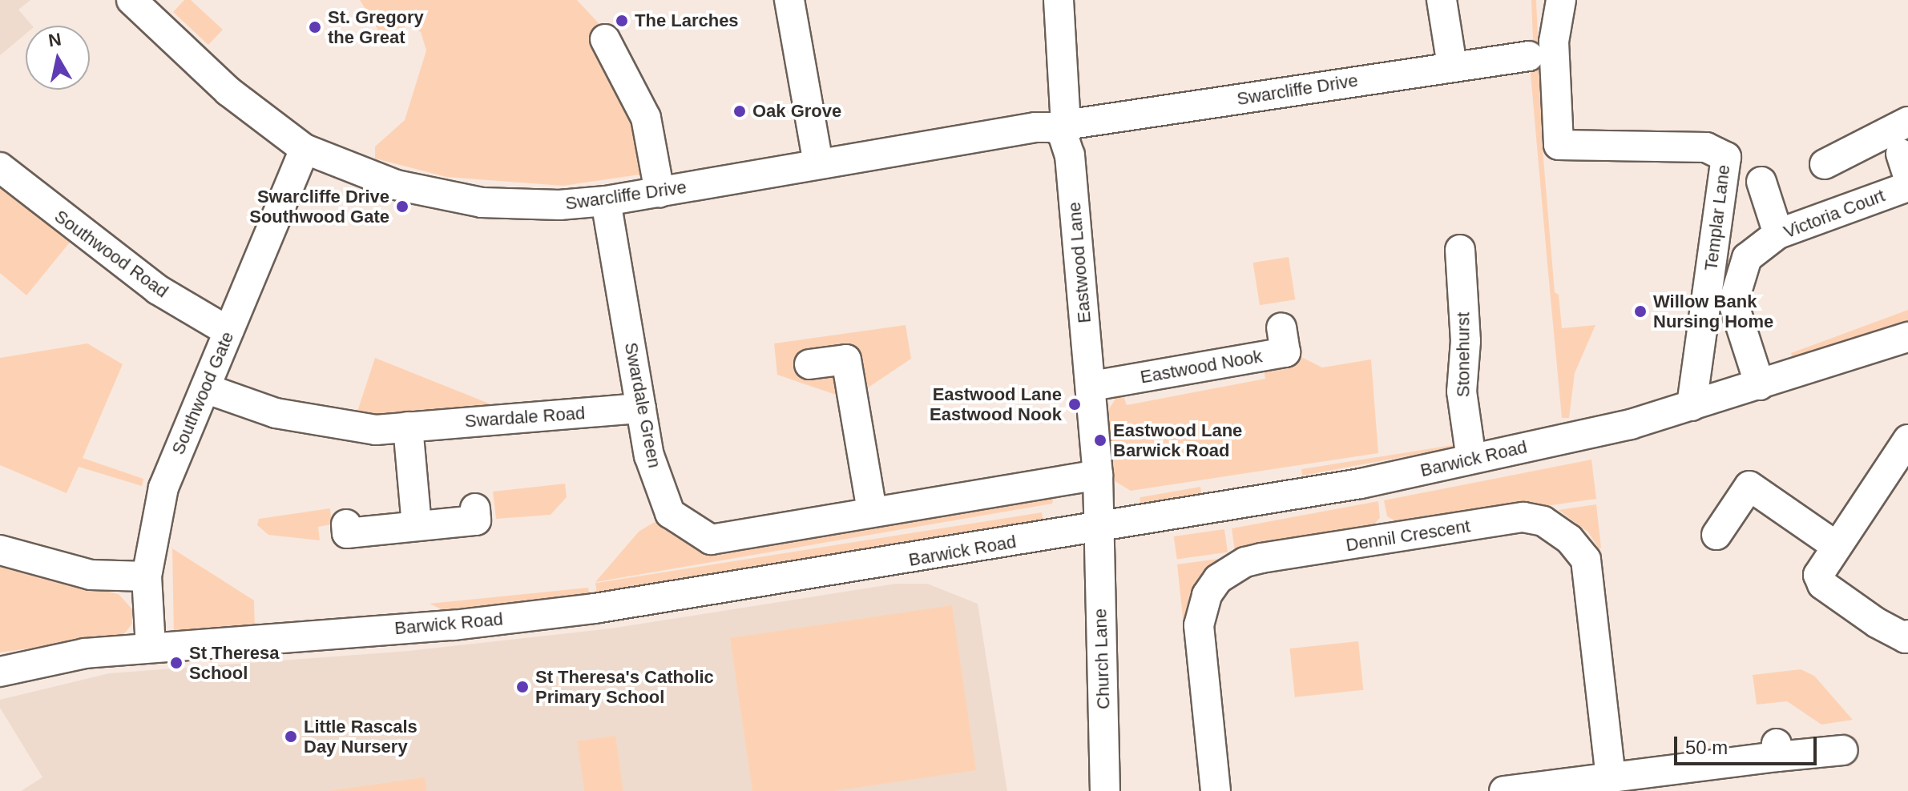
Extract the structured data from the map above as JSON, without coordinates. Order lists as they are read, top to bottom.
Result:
{
  "streets": {
    "street": [
      "Swarcliffe Drive",
      "Victoria Court",
      "Templar Lane",
      "Southwood Road",
      "Eastwood Lane",
      "Stonehurst",
      "Eastwood Nook",
      "Southwood Gate",
      "Swardale Green",
      "Swardale Road",
      "Barwick Road",
      "Dennil Crescent",
      "Church Lane"
    ]
  },
  "crossings": [
    ["Swarcliffe Drive", "Eastwood Lane"],
    ["Swarcliffe Drive", "Southwood Gate"],
    ["Swarcliffe Drive", "Swardale Green"],
    ["Victoria Court", "Barwick Road"],
    ["Templar Lane", "Barwick Road"],
    ["Southwood Road", "Southwood Gate"],
    ["Eastwood Lane", "Eastwood Nook"],
    ["Eastwood Lane", "Swardale Green"],
    ["Eastwood Lane", "Barwick Road"],
    ["Eastwood Lane", "Church Lane"],
    ["Stonehurst", "Barwick Road"],
    ["Southwood Gate", "Swardale Road"],
    ["Southwood Gate", "Barwick Road"],
    ["Swardale Green", "Swardale Road"],
    ["Barwick Road", "Church Lane"]
  ],
  "places": [
    "The Larches",
    "St. Gregory the Great",
    "Oak Grove",
    "Swarcliffe Drive Southwood Gate",
    "Willow Bank Nursing Home",
    "Eastwood Lane Eastwood Nook",
    "Eastwood Lane Barwick Road",
    "St Theresa School",
    "St Theresa's Catholic Primary School",
    "Little Rascals Day Nursery"
  ],
  "scale_bar": "50 m",
  "north": "top"
}
